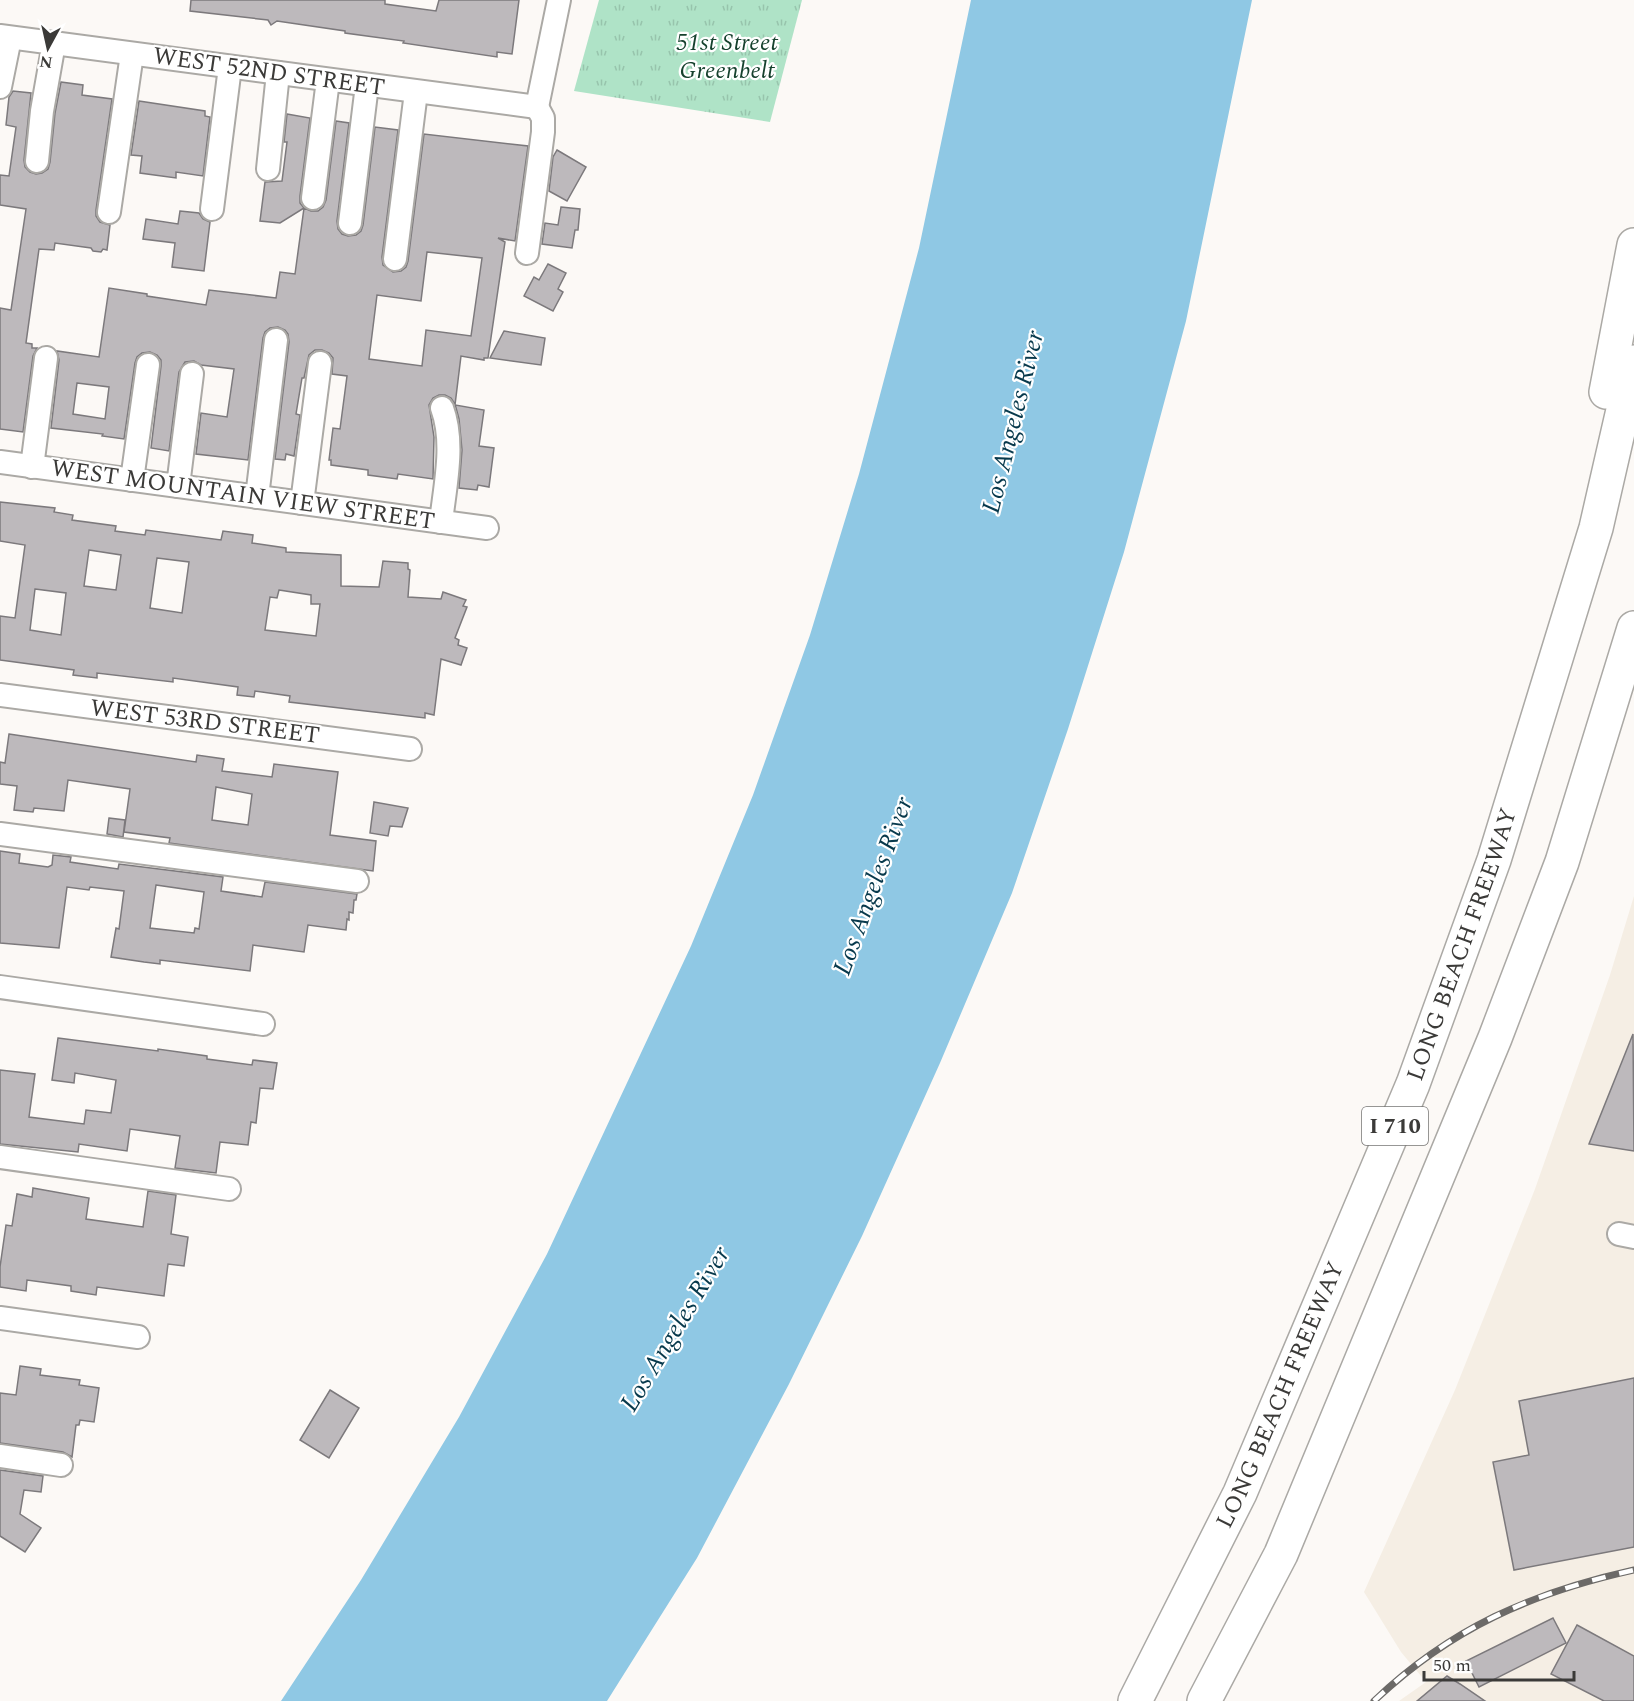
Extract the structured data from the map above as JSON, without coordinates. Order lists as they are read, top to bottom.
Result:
{
  "streets": {
    "highway": ["LONG BEACH FREEWAY", "I 710"],
    "street": ["WEST 52ND STREET", "WEST MOUNTAIN VIEW STREET", "WEST 53RD STREET"]
  },
  "water": ["Los Angeles River"],
  "parks": ["51st Street Greenbelt"],
  "scale_bar": "50 m",
  "north": "bottom"
}
